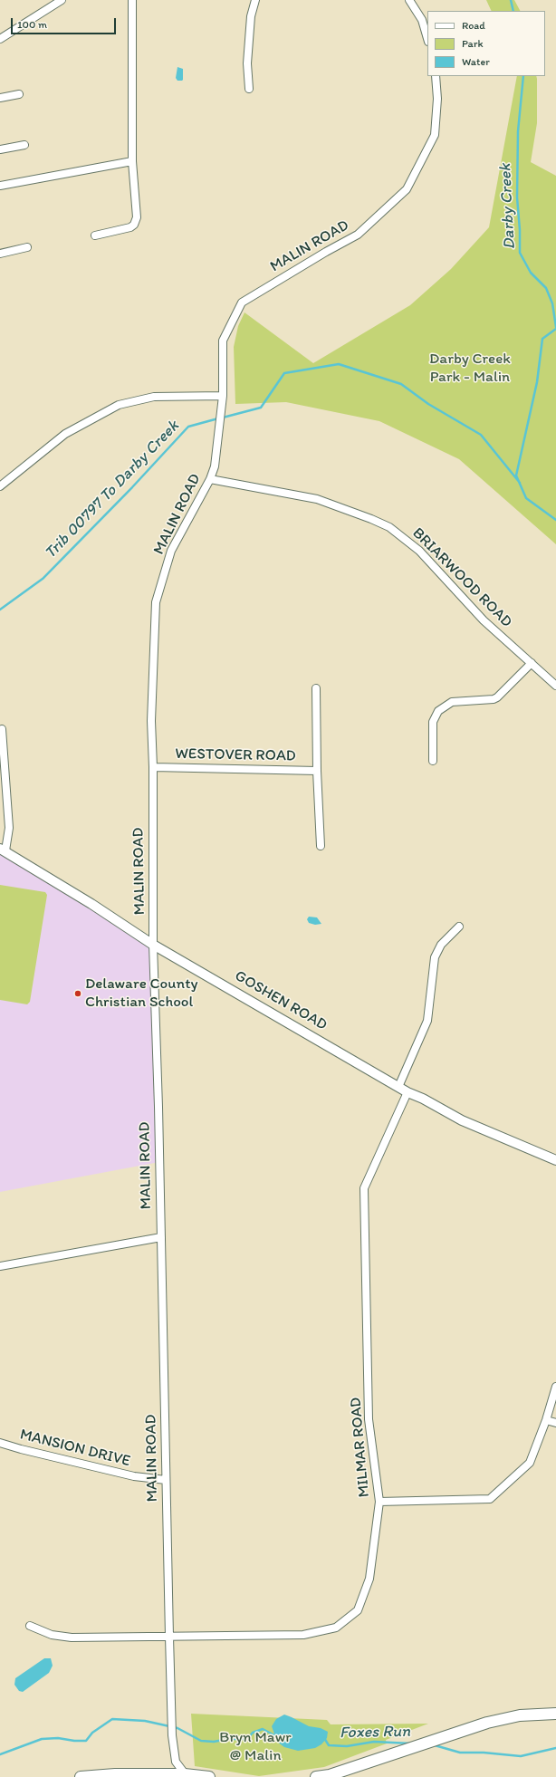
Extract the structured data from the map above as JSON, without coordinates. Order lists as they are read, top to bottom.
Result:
{
  "streets": {
    "street": [
      "MALIN ROAD",
      "BRIARWOOD ROAD",
      "WESTOVER ROAD",
      "GOSHEN ROAD",
      "MILMAR ROAD",
      "MANSION DRIVE"
    ]
  },
  "crossings": [
    ["MALIN ROAD", "BRIARWOOD ROAD"],
    ["MALIN ROAD", "WESTOVER ROAD"],
    ["MALIN ROAD", "GOSHEN ROAD"],
    ["MALIN ROAD", "MILMAR ROAD"],
    ["MALIN ROAD", "MANSION DRIVE"],
    ["GOSHEN ROAD", "MILMAR ROAD"]
  ],
  "water": ["Darby Creek", "Trib 00797 To Darby Creek", "Foxes Run"],
  "parks": ["Darby Creek Park - Malin", "Bryn Mawr @ Malin"],
  "places": ["Delaware County Christian School"],
  "legend": ["Road", "Park", "Water"],
  "scale_bar": "100 m"
}
